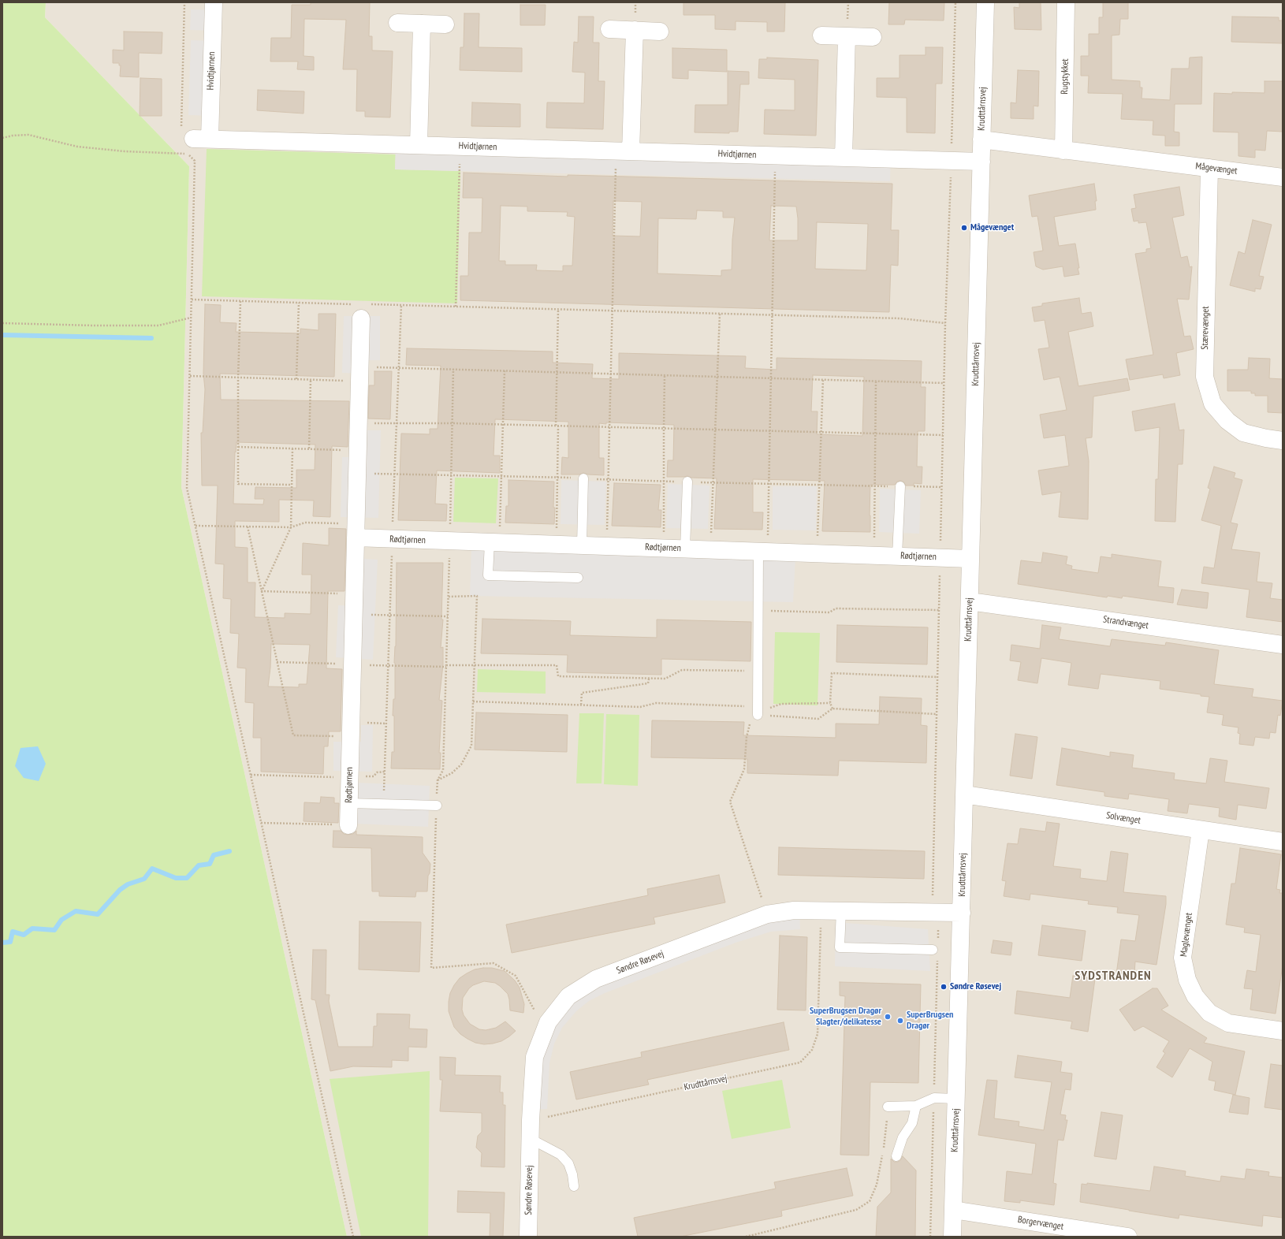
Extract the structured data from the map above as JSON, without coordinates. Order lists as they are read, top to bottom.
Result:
{
  "streets": {
    "street": [
      "Hvidtjørnen",
      "Rugstykket",
      "Krudttårnsvej",
      "Mågevænget",
      "Stærevænget",
      "Rødtjørnen",
      "Strandvænget",
      "Solvænget",
      "Maglevænget",
      "Søndre Røsevej",
      "Borgervænget"
    ]
  },
  "crossings": [
    ["Hvidtjørnen", "Krudttårnsvej"],
    ["Rugstykket", "Mågevænget"],
    ["Krudttårnsvej", "Mågevænget"],
    ["Krudttårnsvej", "Rødtjørnen"],
    ["Krudttårnsvej", "Strandvænget"],
    ["Krudttårnsvej", "Solvænget"],
    ["Krudttårnsvej", "Søndre Røsevej"],
    ["Krudttårnsvej", "Borgervænget"],
    ["Mågevænget", "Stærevænget"],
    ["Solvænget", "Maglevænget"]
  ],
  "districts": ["SYDSTRANDEN"],
  "places": [
    "Mågevænget",
    "Søndre Røsevej",
    "SuperBrugsen Dragør Slagter/delikatesse",
    "SuperBrugsen Dragør"
  ]
}
